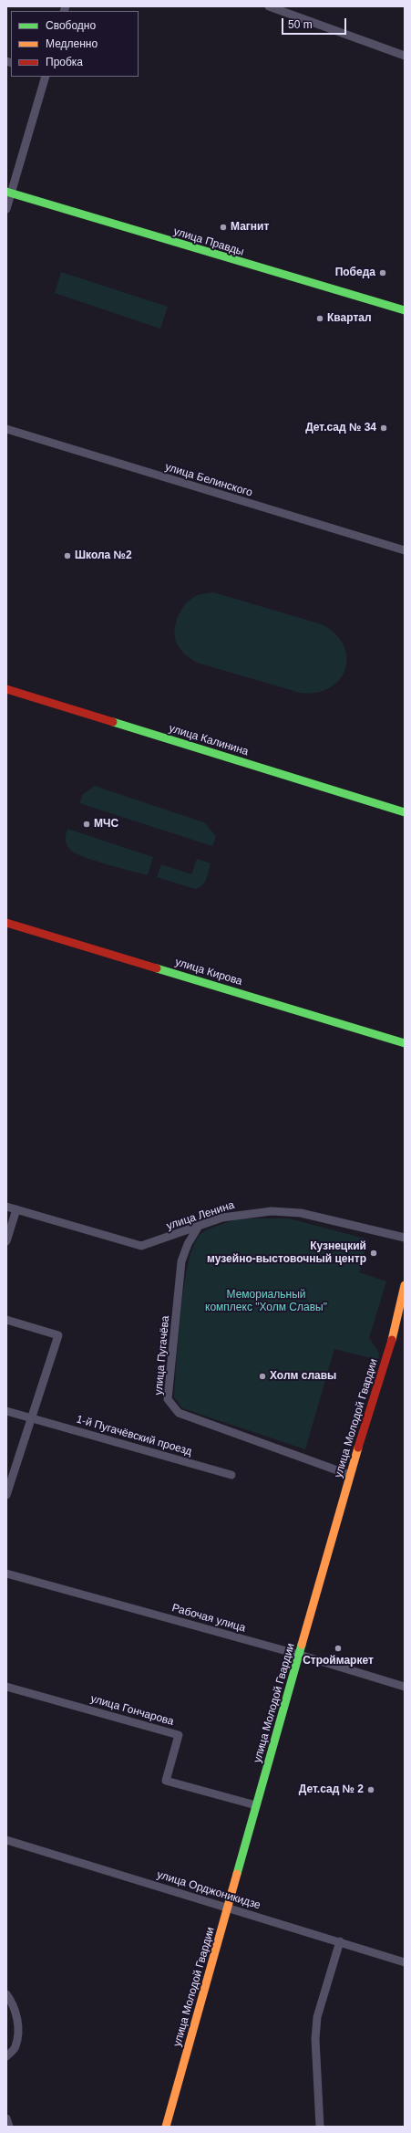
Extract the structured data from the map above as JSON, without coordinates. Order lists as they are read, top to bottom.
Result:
{
  "streets": {
    "street": [
      "улица Правды",
      "улица Белинского",
      "улица Калинина",
      "улица Кирова",
      "улица Ленина",
      "улица Пугачёва",
      "улица Молодой Гвардии",
      "1-й Пугачёвский проезд",
      "Рабочая улица",
      "улица Гончарова",
      "улица Орджоникидзе"
    ]
  },
  "crossings": [
    ["улица Ленина", "улица Пугачёва"],
    ["улица Пугачёва", "улица Молодой Гвардии"],
    ["улица Молодой Гвардии", "Рабочая улица"],
    ["улица Молодой Гвардии", "улица Гончарова"],
    ["улица Молодой Гвардии", "улица Орджоникидзе"]
  ],
  "parks": ["Мемориальный комплекс \"Холм Славы\""],
  "places": [
    "Магнит",
    "Победа",
    "Квартал",
    "Дет.сад № 34",
    "Школа №2",
    "МЧС",
    "Кузнецкий музейно-выстовочный центр",
    "Холм славы",
    "Строймаркет",
    "Дет.сад № 2"
  ],
  "legend": ["Свободно", "Медленно", "Пробка"],
  "scale_bar": "50 m"
}
